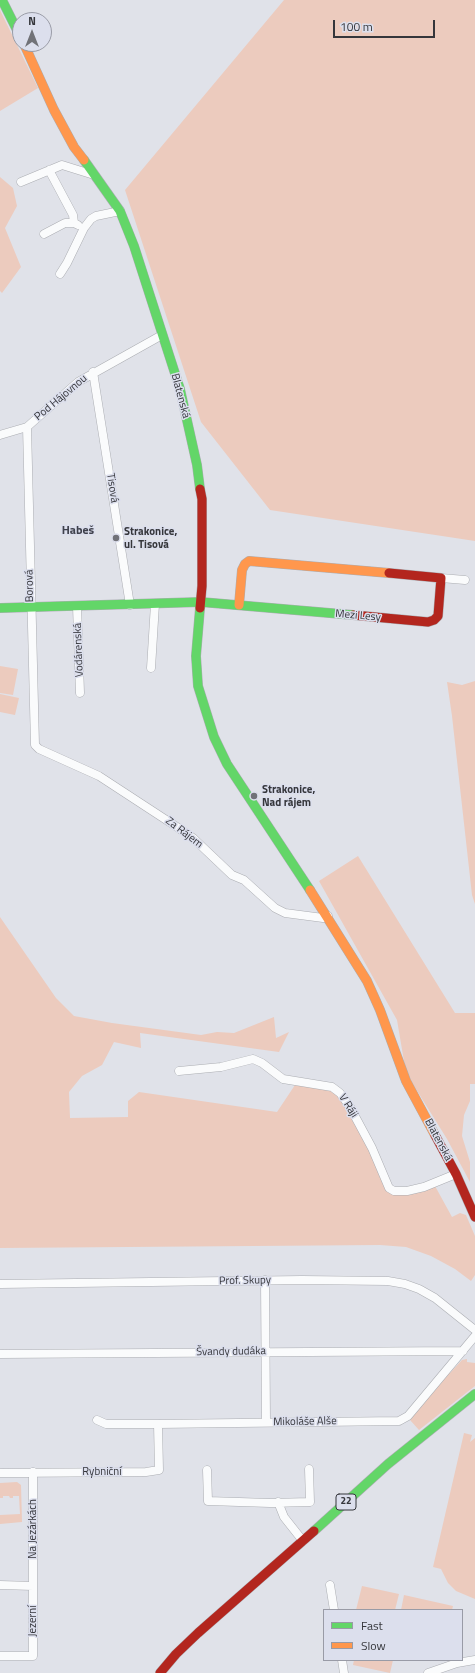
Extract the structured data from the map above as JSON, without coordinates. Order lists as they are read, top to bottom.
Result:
{
  "streets": {
    "street": [
      "Blatenská",
      "Pod Hájovnou",
      "Tisová",
      "Borová",
      "Mezi Lesy",
      "Vodárenská",
      "Za Rájem",
      "V Ráji",
      "Prof. Skupy",
      "Švandy dudáka",
      "Mikoláše Alše",
      "Rybniční",
      "22",
      "Na Jezárkách",
      "Jezerní"
    ]
  },
  "crossings": [
    ["Blatenská", "Pod Hájovnou"],
    ["Blatenská", "Mezi Lesy"],
    ["Blatenská", "Za Rájem"],
    ["Blatenská", "V Ráji"],
    ["Pod Hájovnou", "Tisová"],
    ["Pod Hájovnou", "Borová"],
    ["Borová", "Za Rájem"],
    ["Švandy dudáka", "Mikoláše Alše"],
    ["Mikoláše Alše", "Rybniční"],
    ["Rybniční", "Na Jezárkách"],
    ["Na Jezárkách", "Jezerní"]
  ],
  "districts": ["Habeš"],
  "places": ["Strakonice, ul. Tisová", "Strakonice, Nad rájem"],
  "legend": ["Fast", "Slow"],
  "scale_bar": "100 m",
  "north": "top"
}
